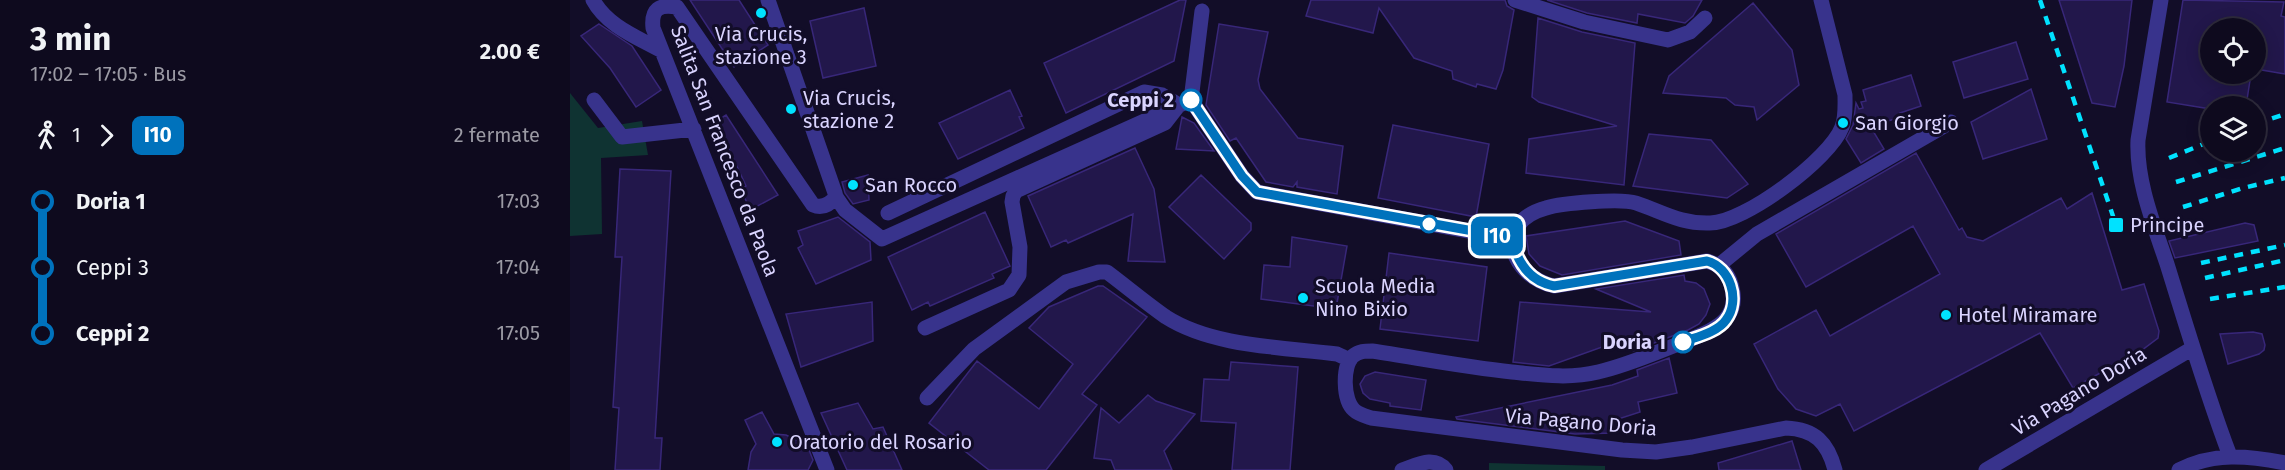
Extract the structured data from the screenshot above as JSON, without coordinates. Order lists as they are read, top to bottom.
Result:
{
  "streets": {
    "street": ["Salita San Francesco da Paola", "Via Pagano Doria"]
  },
  "places": {
    "other": [
      "Via Crucis, stazione 3",
      "Ceppi 2",
      "Via Crucis, stazione 2",
      "San Giorgio",
      "San Rocco",
      "Scuola Media Nino Bixio",
      "Hotel Miramare",
      "Doria 1",
      "Oratorio del Rosario"
    ],
    "transit": ["Principe"]
  },
  "lines": ["bus line I10"],
  "page": {
    "heading": ["3 min", "17:02 – 17:05 · Bus", "2.00 €"],
    "on_map": "I10",
    "legs": ["1", "I10", "2 fermate"],
    "list": [
      {
        "name": "Doria 1",
        "value": "17:03"
      },
      {
        "name": "Ceppi 3",
        "value": "17:04"
      },
      {
        "name": "Ceppi 2",
        "value": "17:05"
      }
    ]
  }
}
